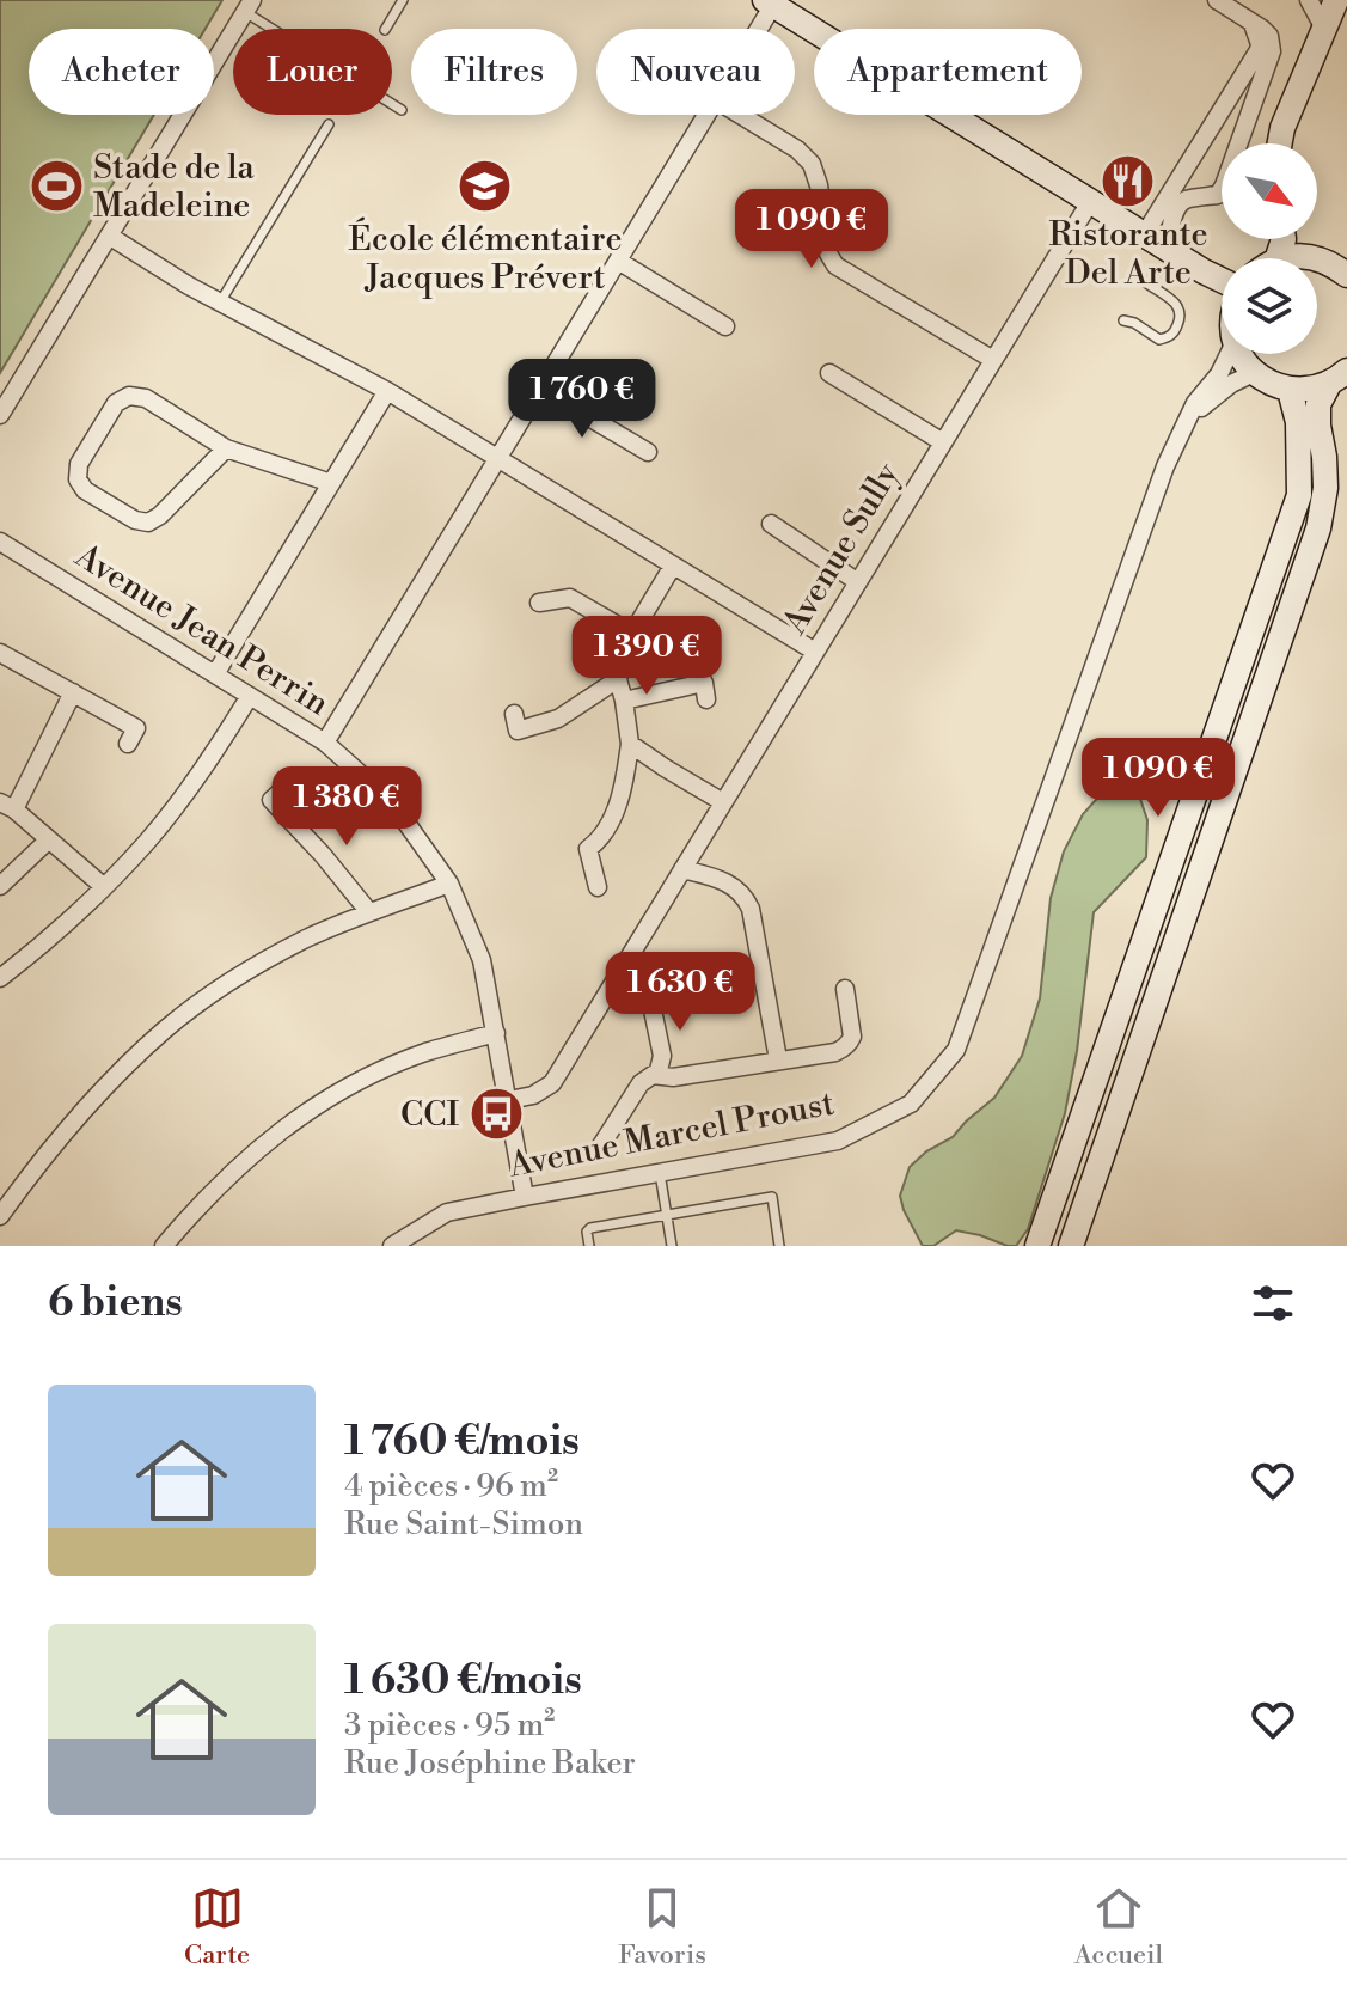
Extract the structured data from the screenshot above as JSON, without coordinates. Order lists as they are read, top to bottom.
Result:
{
  "streets": {
    "street": ["Avenue Sully", "Avenue Jean Perrin", "Avenue Marcel Proust"]
  },
  "crossings": [
    ["Avenue Sully", "Avenue Jean Perrin"],
    ["Avenue Jean Perrin", "Avenue Marcel Proust"]
  ],
  "places": {
    "restaurant": ["Ristorante Del Arte"],
    "sports": ["Stade de la Madeleine"],
    "school or university": ["École élémentaire Jacques Prévert"],
    "bus stop": ["CCI"]
  },
  "north": "bottom right",
  "page": {
    "chip": [
      "Acheter",
      "Louer",
      "Filtres",
      "Nouveau",
      "Appartement"
    ],
    "price": [
      "1 090 €",
      "1 760 €",
      "1 390 €",
      "1 090 €",
      "1 380 €",
      "1 630 €"
    ],
    "heading": "6 biens",
    "list": [
      {
        "name": "1 760 €/mois",
        "note": "4 pièces · 96 m² · Rue Saint-Simon"
      },
      {
        "name": "1 630 €/mois",
        "note": "3 pièces · 95 m² · Rue Joséphine Baker"
      }
    ],
    "tabs": ["Carte", "Favoris", "Accueil"]
  }
}
